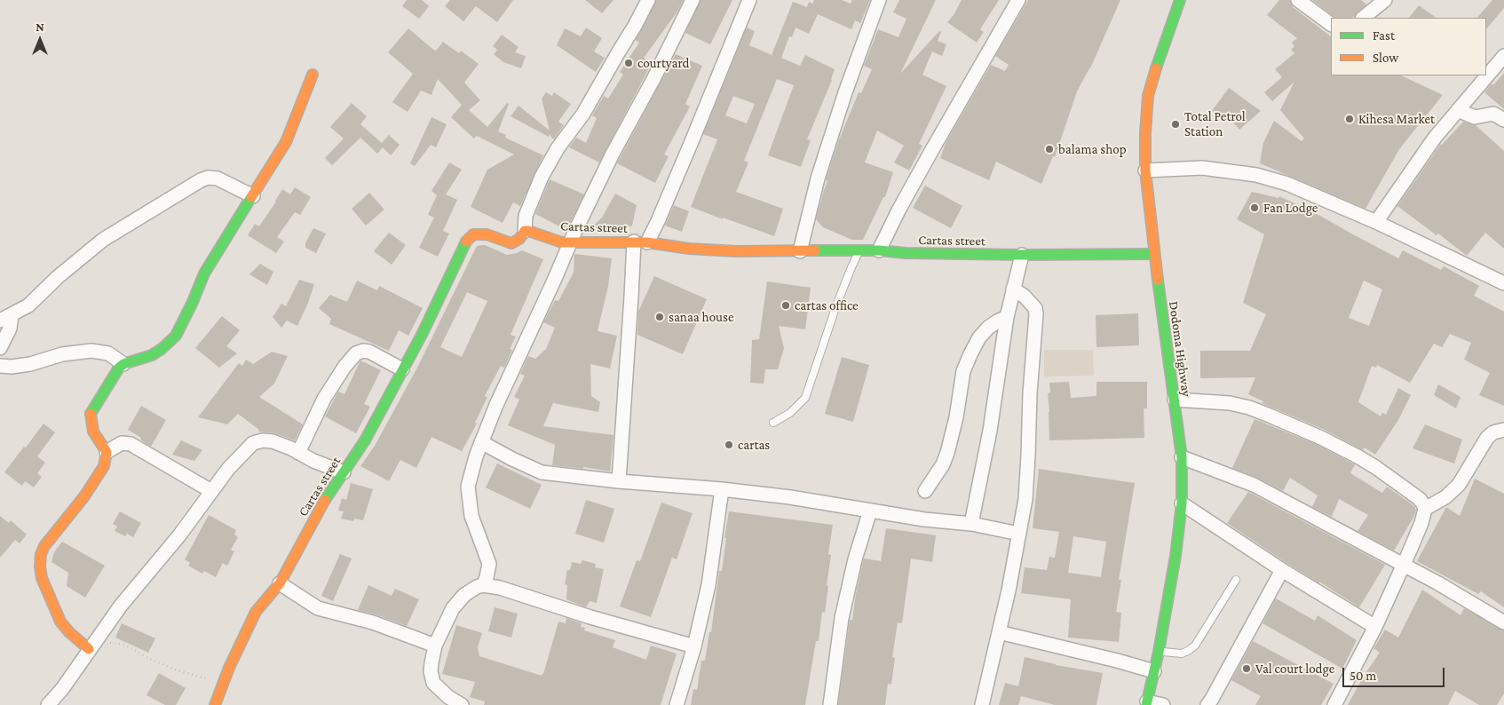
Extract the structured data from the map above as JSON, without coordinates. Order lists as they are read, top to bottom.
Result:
{
  "streets": {
    "main road": ["Cartas street", "Dodoma Highway"]
  },
  "crossings": [
    ["Cartas street", "Dodoma Highway"]
  ],
  "places": [
    "courtyard",
    "Kihesa Market",
    "Total Petrol Station",
    "balama shop",
    "Fan Lodge",
    "cartas office",
    "sanaa house",
    "cartas",
    "Val court lodge"
  ],
  "legend": ["Fast", "Slow"],
  "scale_bar": "50 m",
  "north": "top"
}
